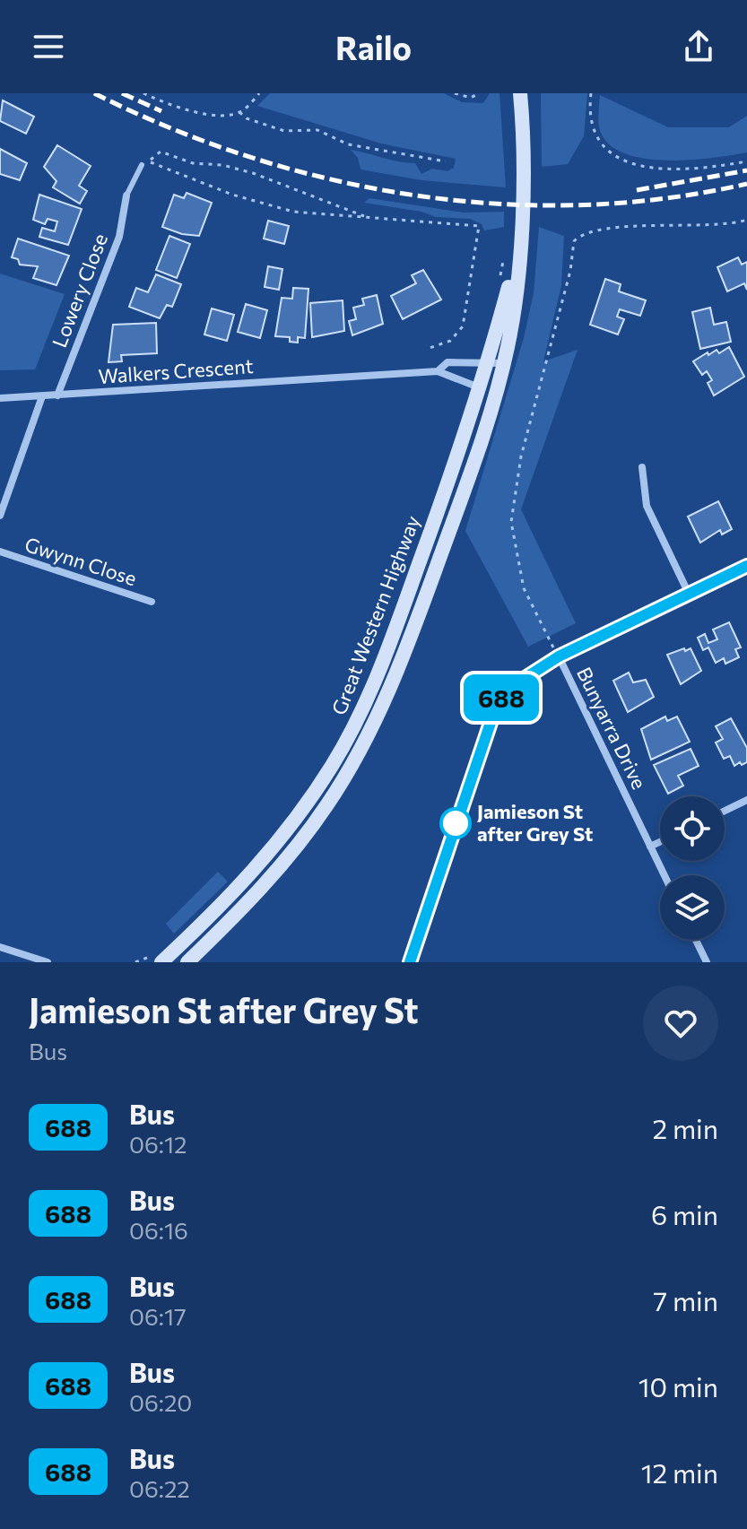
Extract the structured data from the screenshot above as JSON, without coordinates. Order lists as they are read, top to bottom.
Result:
{
  "streets": {
    "main road": ["Great Western Highway"],
    "street": [
      "Lowery Close",
      "Walkers Crescent",
      "Gwynn Close",
      "Bunyarra Drive"
    ]
  },
  "crossings": [
    ["Lowery Close", "Walkers Crescent"],
    ["Walkers Crescent", "Great Western Highway"]
  ],
  "places": ["Jamieson St after Grey St"],
  "lines": ["bus line 688"],
  "page": {
    "header": "Railo",
    "on_map": "688",
    "heading": ["Jamieson St after Grey St", "Bus"],
    "list": [
      {
        "mark": "688",
        "name": "Bus",
        "note": "06:12",
        "value": "2 min"
      },
      {
        "mark": "688",
        "name": "Bus",
        "note": "06:16",
        "value": "6 min"
      },
      {
        "mark": "688",
        "name": "Bus",
        "note": "06:17",
        "value": "7 min"
      },
      {
        "mark": "688",
        "name": "Bus",
        "note": "06:20",
        "value": "10 min"
      },
      {
        "mark": "688",
        "name": "Bus",
        "note": "06:22",
        "value": "12 min"
      }
    ]
  }
}
